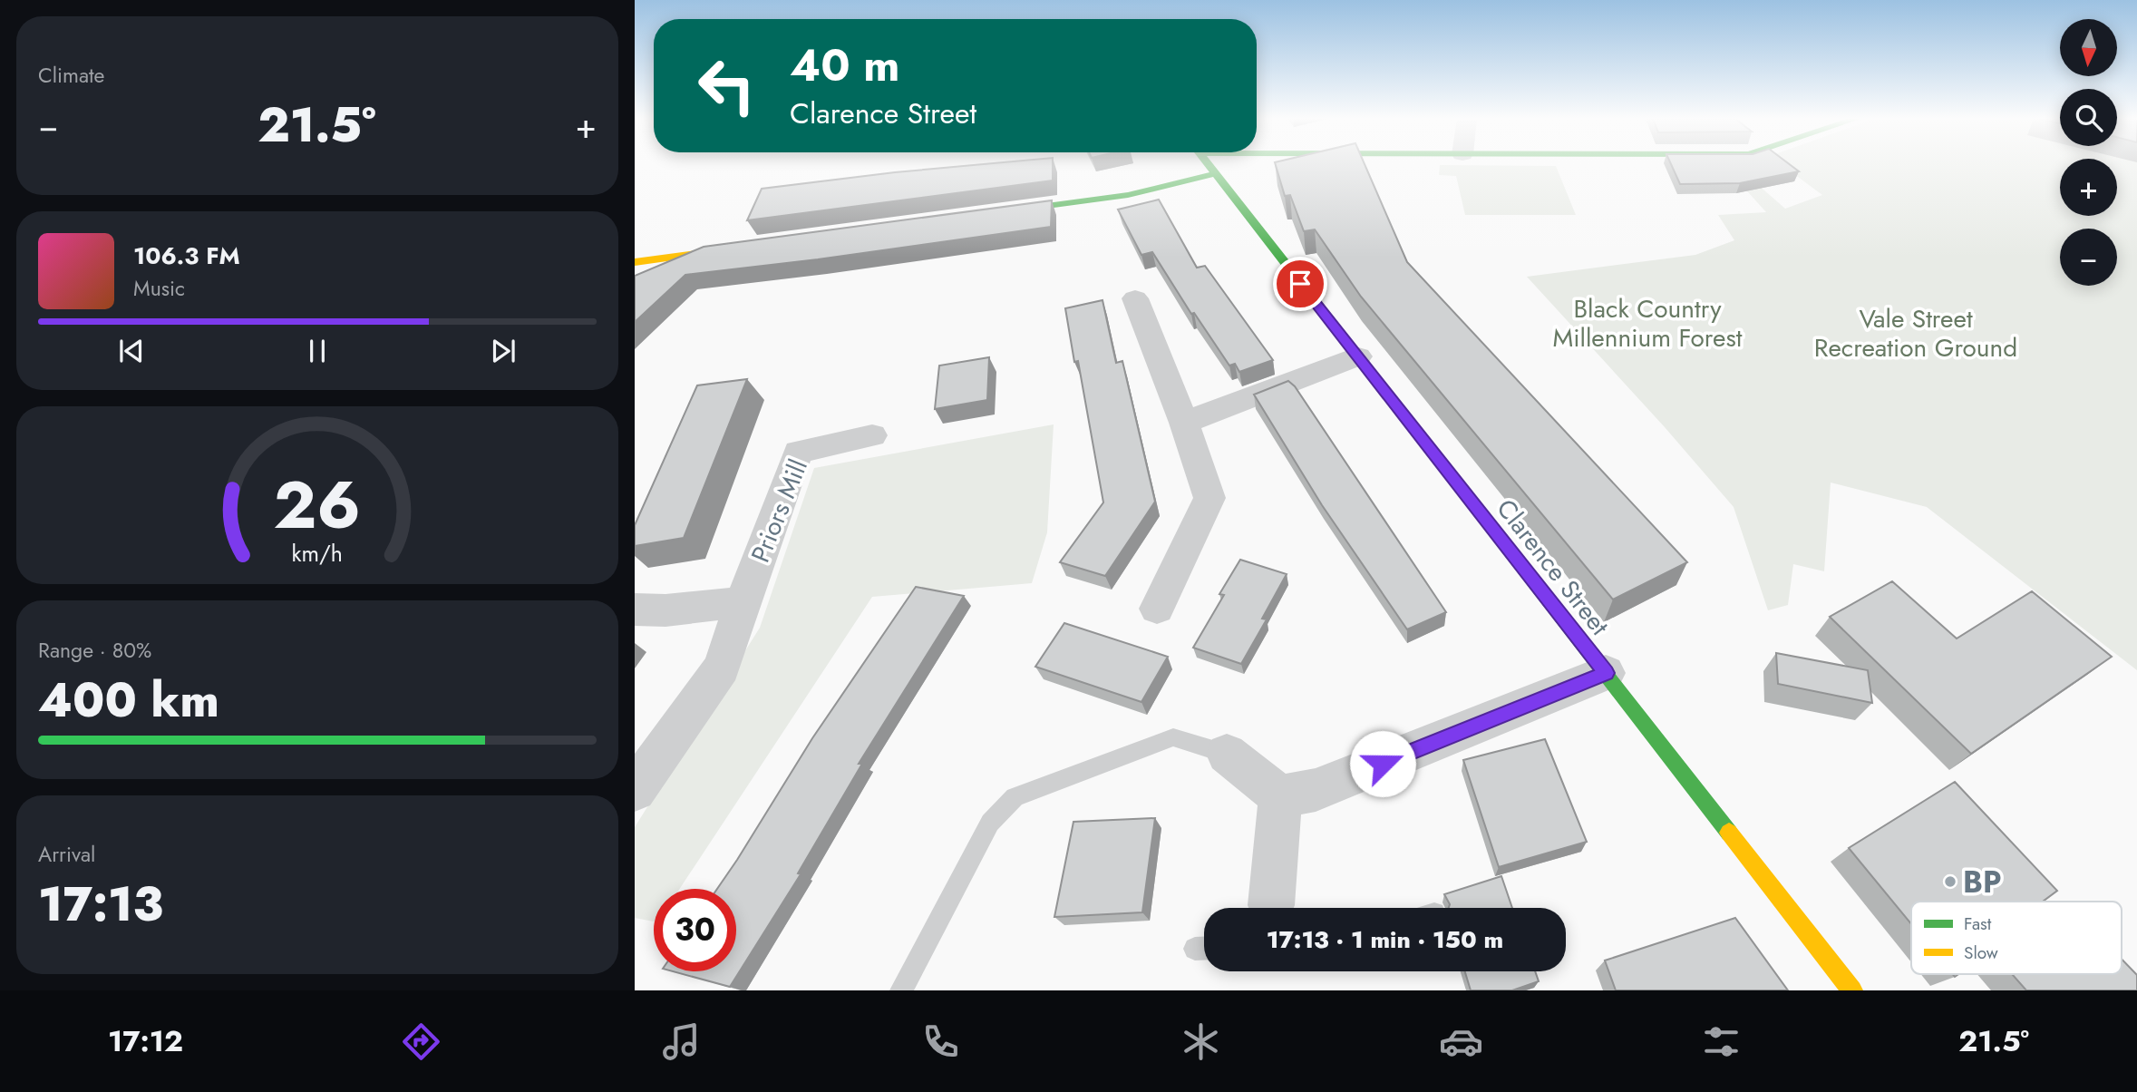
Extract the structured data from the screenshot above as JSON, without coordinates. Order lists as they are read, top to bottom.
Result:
{
  "streets": {
    "street": ["Priors Mill", "Clarence Street"]
  },
  "parks": ["Black Country Millennium Forest", "Vale Street Recreation Ground"],
  "places": ["BP"],
  "legend": ["Fast", "Slow"],
  "north": "bottom",
  "page": {
    "tile": [
      "Climate",
      ["Range · 80%", "400 km"],
      ["Arrival", "17:13"]
    ],
    "map_buttons": ["+", "−"],
    "turn": ["40 m", "Clarence Street"],
    "heat": ["−", "21.5°", "+"],
    "song": ["106.3 FM", "Music"],
    "limit": "30",
    "trip": "17:13 · 1 min · 150 m",
    "tabs": ["17:12", "21.5°"],
    "gauge": ["26", "km/h"]
  }
}
